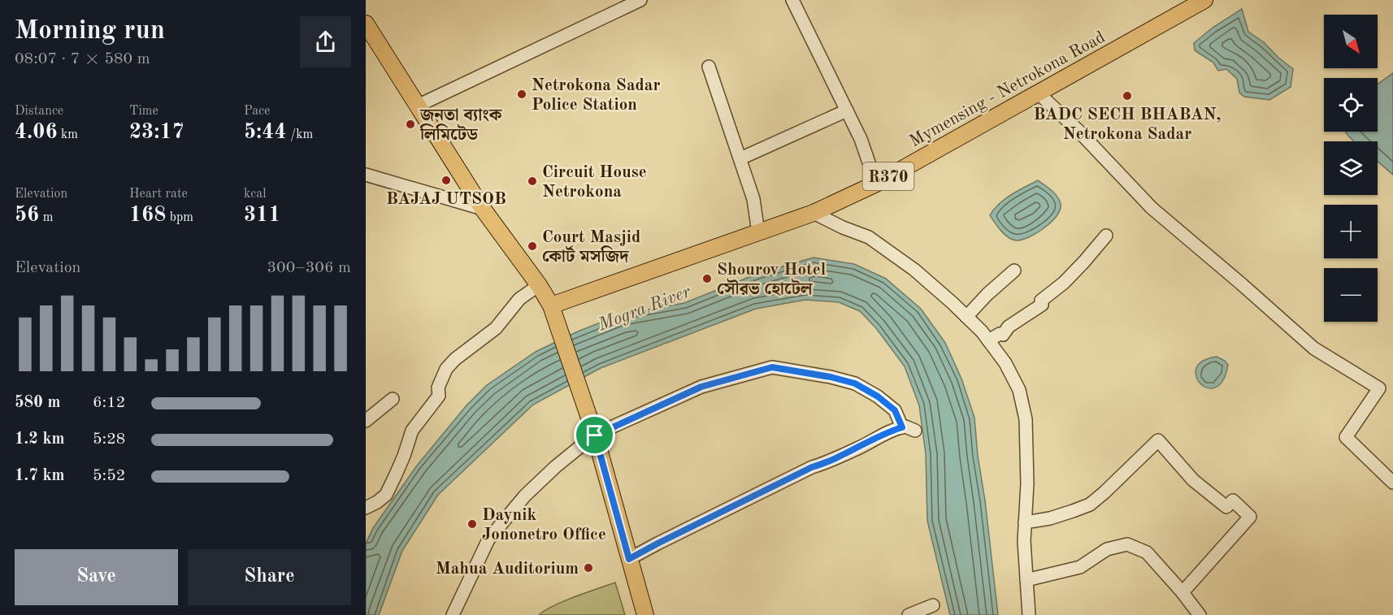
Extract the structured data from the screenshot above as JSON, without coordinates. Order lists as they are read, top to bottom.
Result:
{
  "streets": {
    "main road": ["Mymensing - Netrokona Road", "R370"]
  },
  "water": ["Mogra River"],
  "places": [
    "Netrokona Sadar Police Station",
    "BADC SECH BHABAN, Netrokona Sadar",
    "জনতা ব্যাংক লিমিটেড",
    "BAJAJ UTSOB",
    "Circuit House Netrokona",
    "Court Masjid কোর্ট মসজিদ",
    "Shourov Hotel সৌরভ হোটেল",
    "Daynik Jononetro Office",
    "Mahua Auditorium"
  ],
  "north": "bottom right",
  "page": {
    "heading": ["Morning run", "08:07 · 7 × 580 m"],
    "map_buttons": ["+", "−"],
    "stats": [
      ["Distance", "4.06 km"],
      ["Time", "23:17"],
      ["Pace", "5:44 /km"],
      ["Elevation", "56 m"],
      ["Heart rate", "168 bpm"],
      ["kcal", "311"]
    ],
    "chart": ["Elevation", "300–306 m"],
    "list": [
      {
        "name": "580 m",
        "note": "6:12"
      },
      {
        "name": "1.2 km",
        "note": "5:28"
      },
      {
        "name": "1.7 km",
        "note": "5:52"
      }
    ],
    "buttons": ["Save", "Share"]
  }
}
